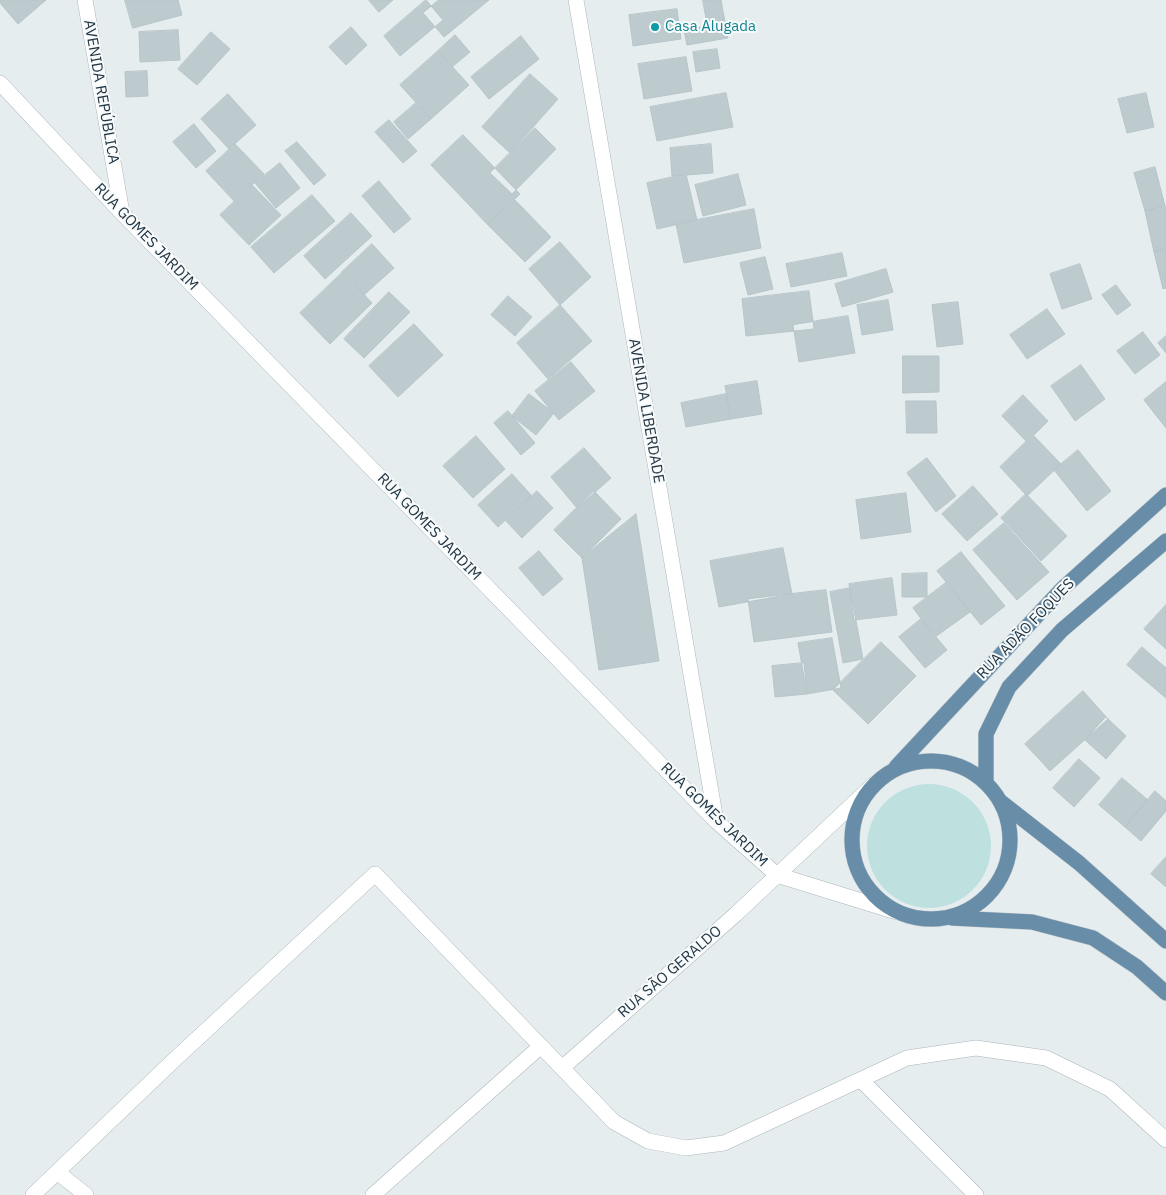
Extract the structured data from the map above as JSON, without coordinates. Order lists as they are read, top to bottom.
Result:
{
  "streets": {
    "main road": ["RUA ADÃO FOQUES"],
    "street": [
      "AVENIDA REPÚBLICA",
      "RUA GOMES JARDIM",
      "AVENIDA LIBERDADE",
      "RUA SÃO GERALDO"
    ]
  },
  "crossings": [
    ["AVENIDA REPÚBLICA", "RUA GOMES JARDIM"],
    ["RUA GOMES JARDIM", "AVENIDA LIBERDADE"],
    ["RUA GOMES JARDIM", "RUA ADÃO FOQUES"],
    ["RUA GOMES JARDIM", "RUA SÃO GERALDO"]
  ],
  "places": ["Casa Alugada"]
}
